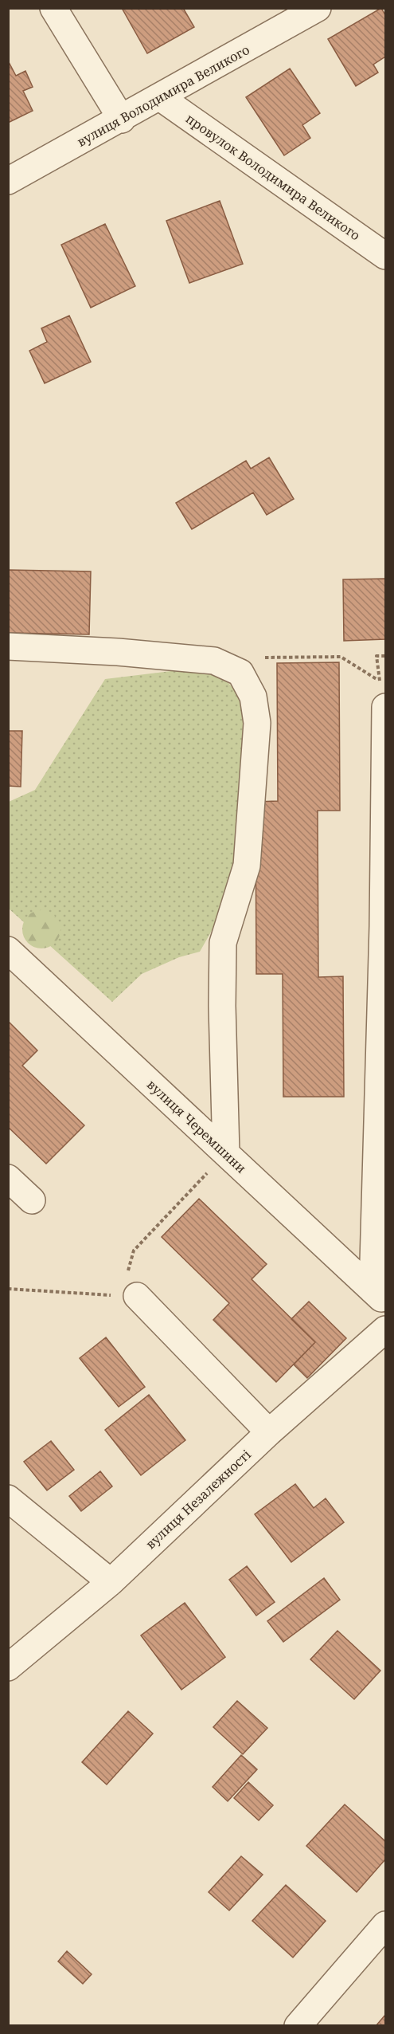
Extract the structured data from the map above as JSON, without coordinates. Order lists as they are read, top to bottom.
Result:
{
  "streets": {
    "street": [
      "вулиця Володимира Великого",
      "провулок Володимира Великого",
      "вулиця Черемшини",
      "вулиця Незалежності"
    ]
  },
  "crossings": [
    ["вулиця Володимира Великого", "провулок Володимира Великого"]
  ]
}
